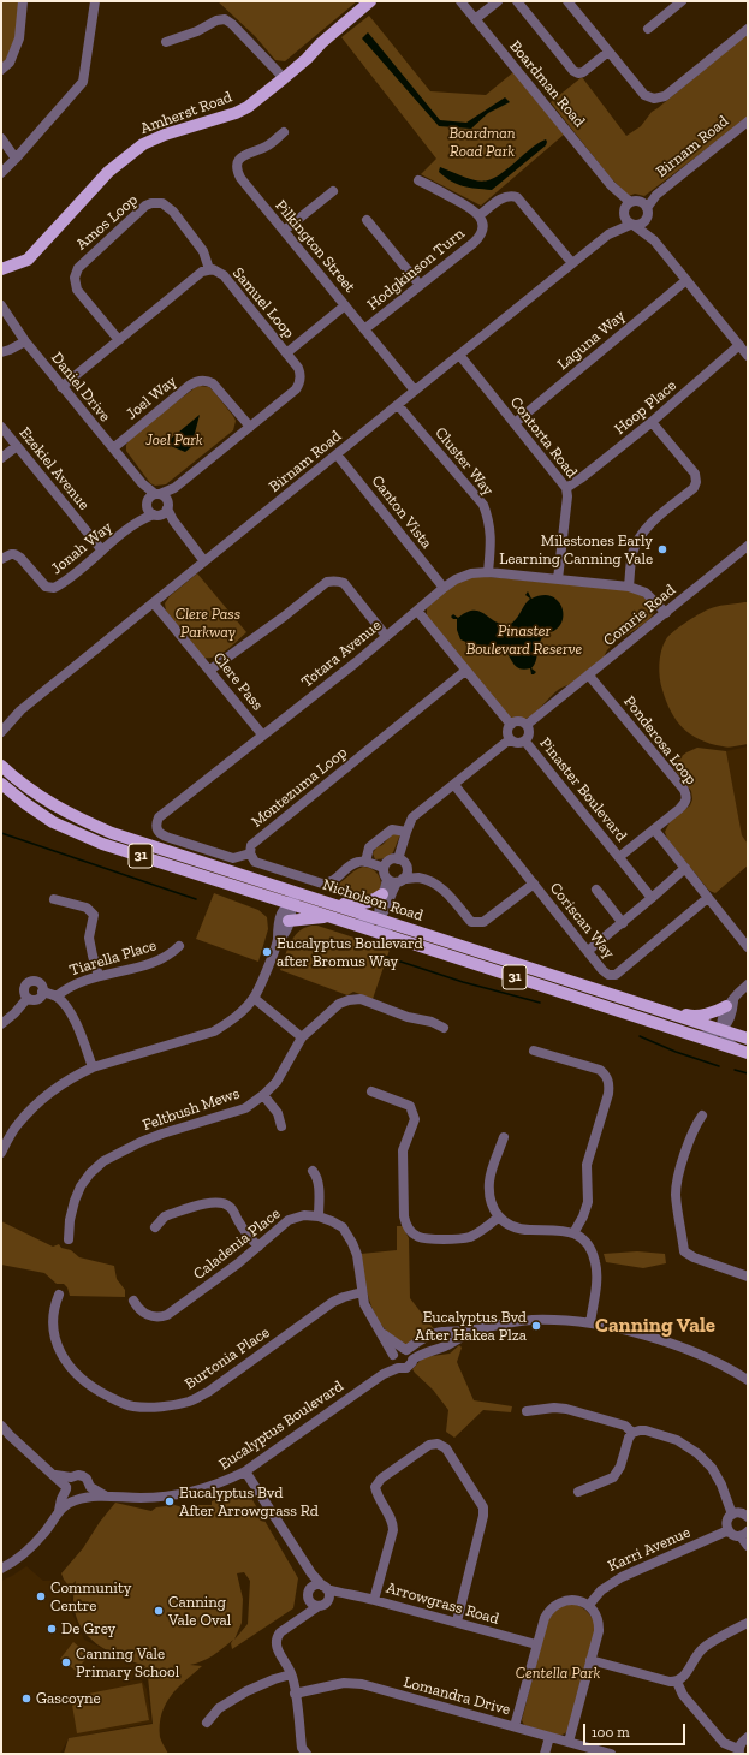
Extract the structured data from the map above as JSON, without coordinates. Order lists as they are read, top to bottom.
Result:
{
  "streets": {
    "main road": ["Amherst Road", "31", "Nicholson Road"],
    "street": [
      "Boardman Road",
      "Birnam Road",
      "Amos Loop",
      "Pilkington Street",
      "Hodgkinson Turn",
      "Samuel Loop",
      "Laguna Way",
      "Daniel Drive",
      "Joel Way",
      "Hoop Place",
      "Contorta Road",
      "Cluster Way",
      "Ezekiel Avenue",
      "Canton Vista",
      "Jonah Way",
      "Comrie Road",
      "Totara Avenue",
      "Clere Pass",
      "Ponderosa Loop",
      "Montezuma Loop",
      "Pinaster Boulevard",
      "Coriscan Way",
      "Tiarella Place",
      "Feltbush Mews",
      "Caladenia Place",
      "Burtonia Place",
      "Eucalyptus Boulevard",
      "Karri Avenue",
      "Arrowgrass Road",
      "Lomandra Drive"
    ]
  },
  "crossings": [
    ["Boardman Road", "Birnam Road"],
    ["Boardman Road", "Laguna Way"],
    ["Boardman Road", "Hoop Place"],
    ["Birnam Road", "Pilkington Street"],
    ["Birnam Road", "Daniel Drive"],
    ["Birnam Road", "Contorta Road"],
    ["Birnam Road", "Cluster Way"],
    ["Birnam Road", "Canton Vista"],
    ["Birnam Road", "Clere Pass"],
    ["Amos Loop", "Samuel Loop"],
    ["Pilkington Street", "Hodgkinson Turn"],
    ["Samuel Loop", "Daniel Drive"],
    ["Samuel Loop", "Joel Way"],
    ["Samuel Loop", "Jonah Way"],
    ["Laguna Way", "Contorta Road"],
    ["Daniel Drive", "Joel Way"],
    ["Daniel Drive", "Jonah Way"],
    ["Hoop Place", "Contorta Road"],
    ["Contorta Road", "Totara Avenue"],
    ["Cluster Way", "Totara Avenue"],
    ["Ezekiel Avenue", "Jonah Way"],
    ["Canton Vista", "Totara Avenue"],
    ["Comrie Road", "Totara Avenue"],
    ["Comrie Road", "Ponderosa Loop"],
    ["Comrie Road", "Pinaster Boulevard"],
    ["Totara Avenue", "Clere Pass"],
    ["Totara Avenue", "Montezuma Loop"],
    ["Ponderosa Loop", "Pinaster Boulevard"],
    ["Caladenia Place", "Burtonia Place"],
    ["Caladenia Place", "Eucalyptus Boulevard"],
    ["Eucalyptus Boulevard", "Arrowgrass Road"]
  ],
  "districts": ["Canning Vale"],
  "parks": [
    "Boardman Road Park",
    "Joel Park",
    "Clere Pass Parkway",
    "Pinaster Boulevard Reserve",
    "Centella Park"
  ],
  "places": [
    "Milestones Early Learning Canning Vale",
    "Eucalyptus Boulevard after Bromus Way",
    "Eucalyptus Bvd After Hakea Plza",
    "Eucalyptus Bvd After Arrowgrass Rd",
    "Community Centre",
    "Canning Vale Oval",
    "De Grey",
    "Canning Vale Primary School",
    "Gascoyne"
  ],
  "scale_bar": "100 m"
}
